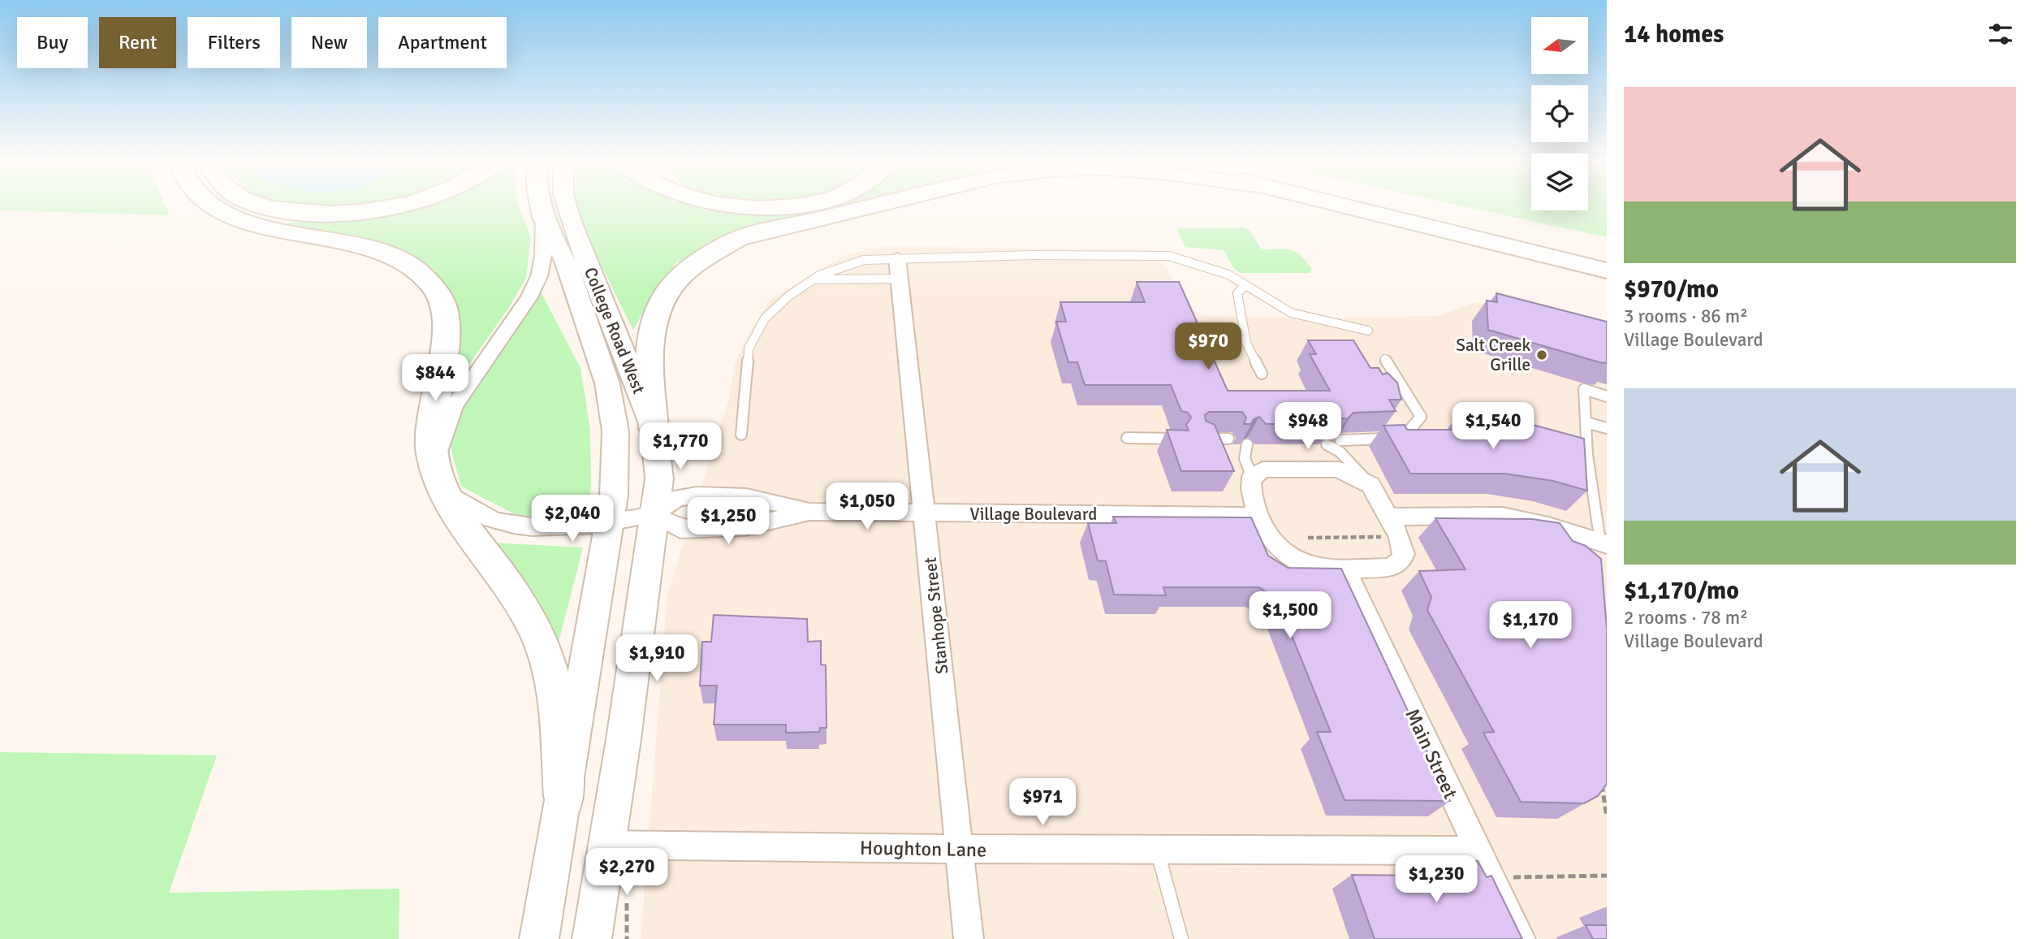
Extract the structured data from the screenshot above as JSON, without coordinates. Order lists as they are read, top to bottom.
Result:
{
  "streets": {
    "street": [
      "College Road West",
      "Village Boulevard",
      "Stanhope Street",
      "Main Street",
      "Houghton Lane"
    ]
  },
  "crossings": [
    ["College Road West", "Village Boulevard"],
    ["College Road West", "Houghton Lane"],
    ["Village Boulevard", "Stanhope Street"],
    ["Stanhope Street", "Houghton Lane"],
    ["Main Street", "Houghton Lane"]
  ],
  "places": ["Salt Creek Grille"],
  "north": "left",
  "page": {
    "heading": "14 homes",
    "chip": [
      "Buy",
      "Rent",
      "Filters",
      "New",
      "Apartment"
    ],
    "list": [
      {
        "name": "$970/mo",
        "note": "3 rooms · 86 m² · Village Boulevard"
      },
      {
        "name": "$1,170/mo",
        "note": "2 rooms · 78 m² · Village Boulevard"
      }
    ],
    "price": [
      "$970",
      "$844",
      "$948",
      "$1,540",
      "$1,770",
      "$1,050",
      "$2,040",
      "$1,250",
      "$1,500",
      "$1,170",
      "$1,910",
      "$971",
      "$2,270",
      "$1,230"
    ]
  }
}
